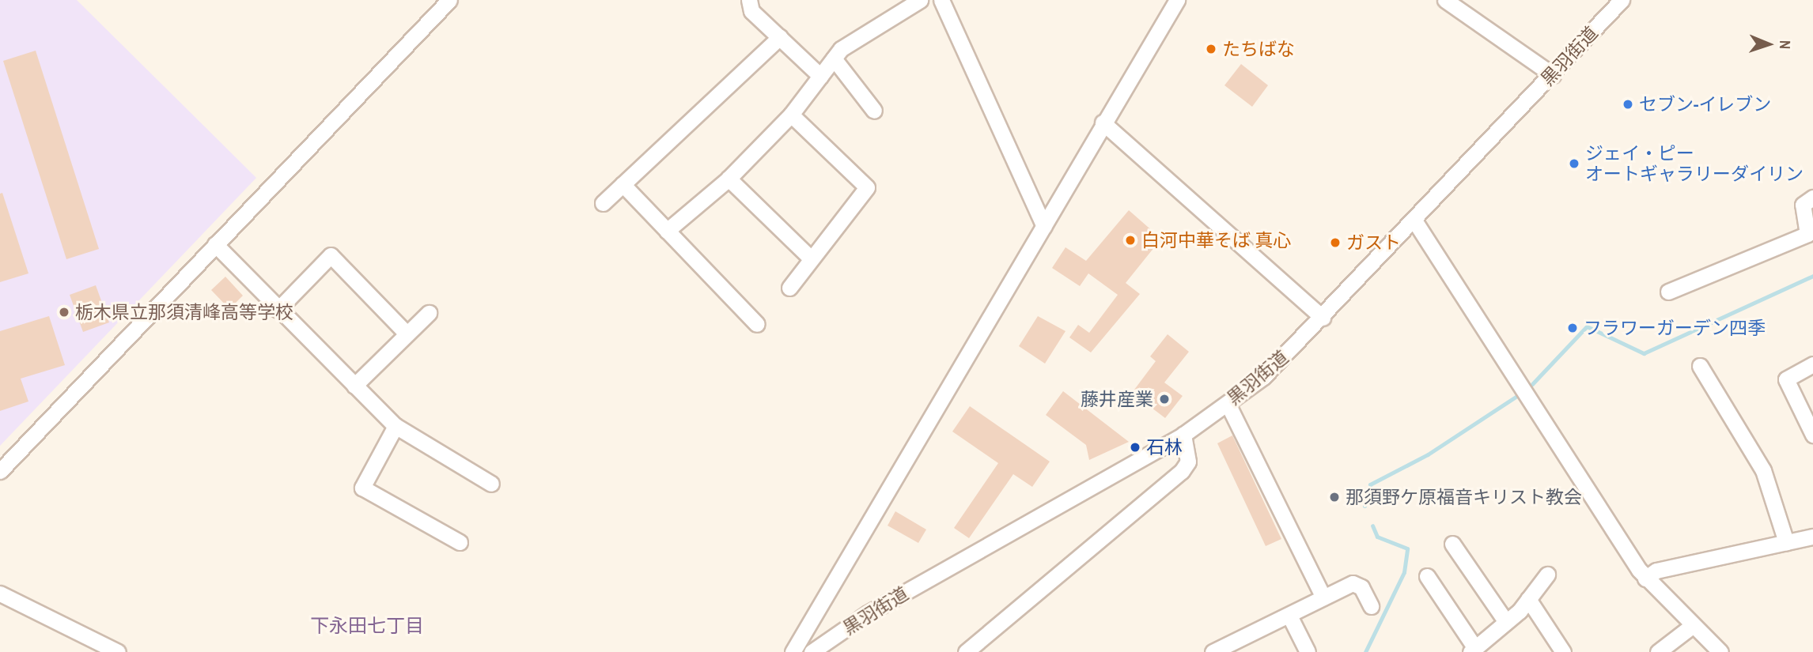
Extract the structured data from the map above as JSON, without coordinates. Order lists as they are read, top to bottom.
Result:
{
  "streets": {
    "street": ["黒羽街道"]
  },
  "districts": ["下永田七丁目"],
  "places": [
    "たちばな",
    "セブン-イレブン",
    "ジェイ・ピー オートギャラリーダイリン",
    "白河中華そば 真心",
    "ガスト",
    "栃木県立那須清峰高等学校",
    "フラワーガーデン四季",
    "藤井産業",
    "石林",
    "那須野ケ原福音キリスト教会"
  ],
  "north": "right"
}
